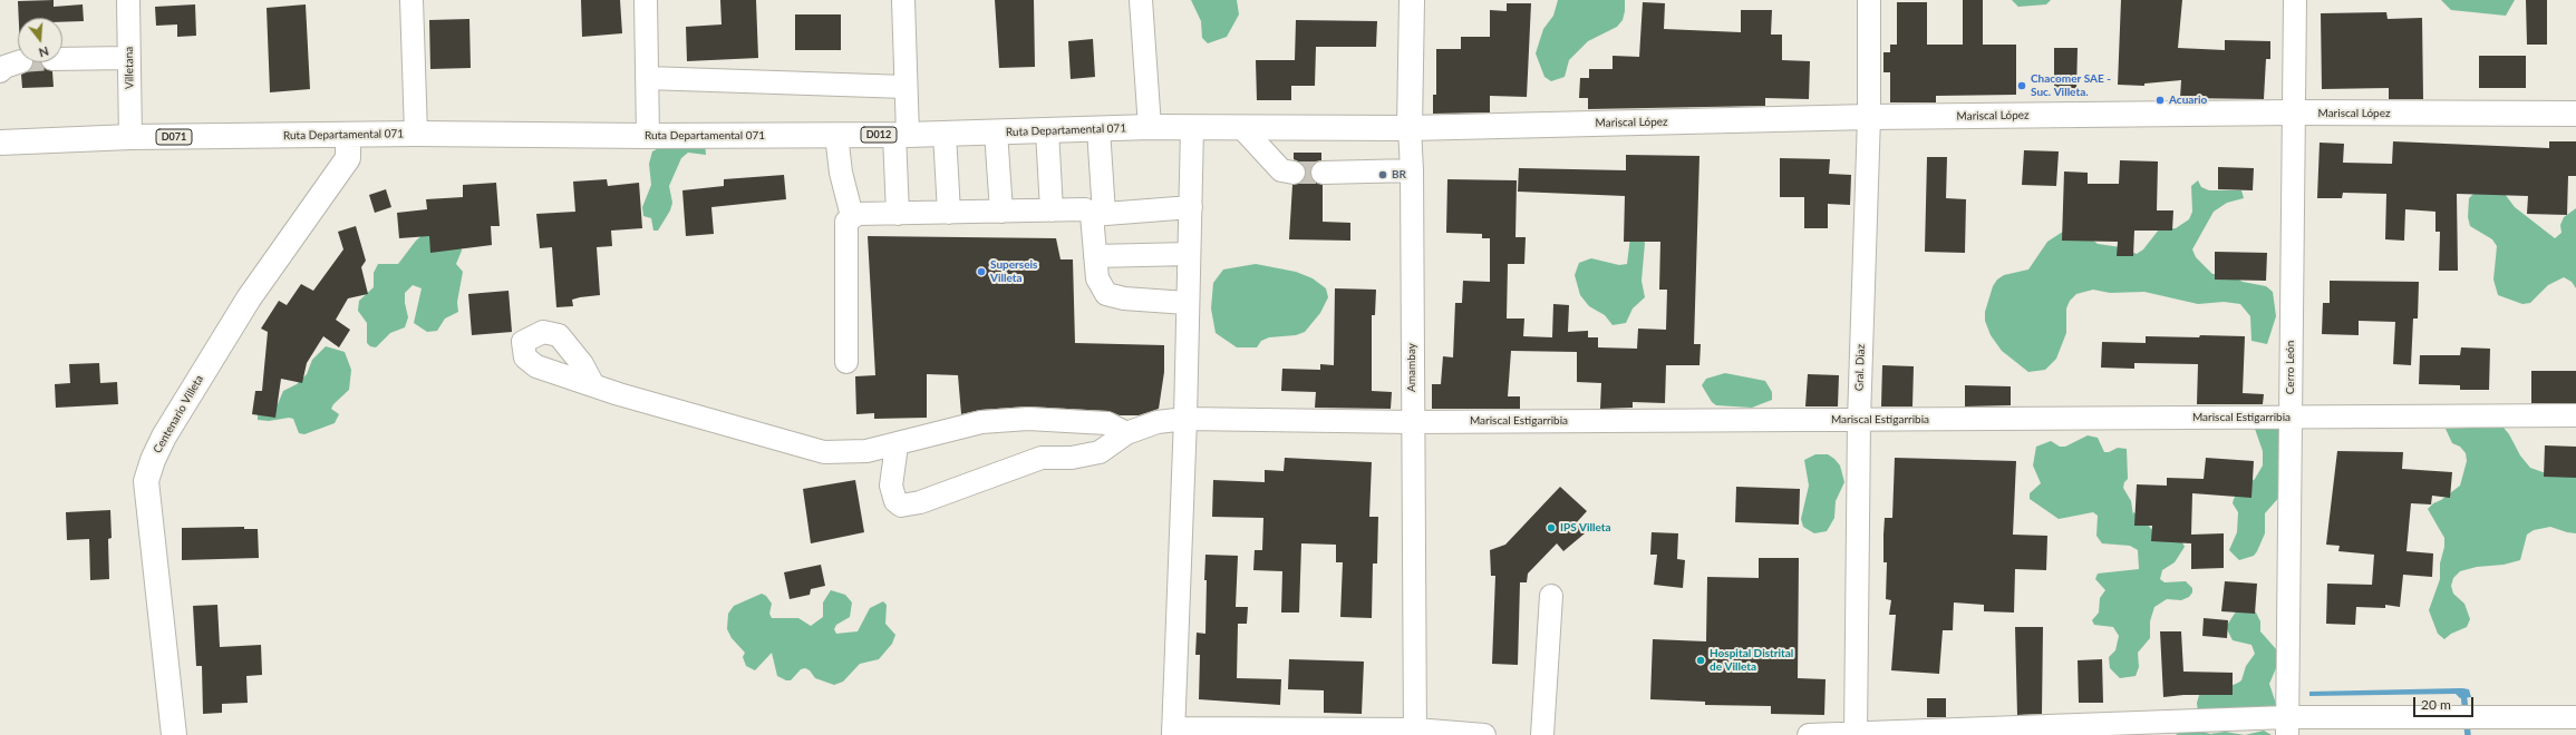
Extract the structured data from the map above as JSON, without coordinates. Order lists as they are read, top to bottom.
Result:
{
  "streets": {
    "main road": [
      "Mariscal López",
      "Ruta Departamental 071",
      "D012",
      "D071",
      "Amambay",
      "Centenario Villeta"
    ],
    "street": [
      "Villetana",
      "Gral. Diaz",
      "Cerro León",
      "Mariscal Estigarribia"
    ]
  },
  "crossings": [
    ["Villetana", "Ruta Departamental 071"],
    ["Mariscal López", "Ruta Departamental 071"],
    ["Mariscal López", "Amambay"],
    ["Mariscal López", "Gral. Diaz"],
    ["Mariscal López", "Cerro León"],
    ["Ruta Departamental 071", "Amambay"],
    ["Ruta Departamental 071", "Centenario Villeta"],
    ["Amambay", "Mariscal Estigarribia"],
    ["Gral. Diaz", "Mariscal Estigarribia"],
    ["Cerro León", "Mariscal Estigarribia"]
  ],
  "places": [
    "Chacomer SAE - Suc. Villeta.",
    "Acuario",
    "BR",
    "Superseis Villeta",
    "IPS Villeta",
    "Hospital Distrital de Villeta"
  ],
  "scale_bar": "20 m",
  "north": "bottom"
}
